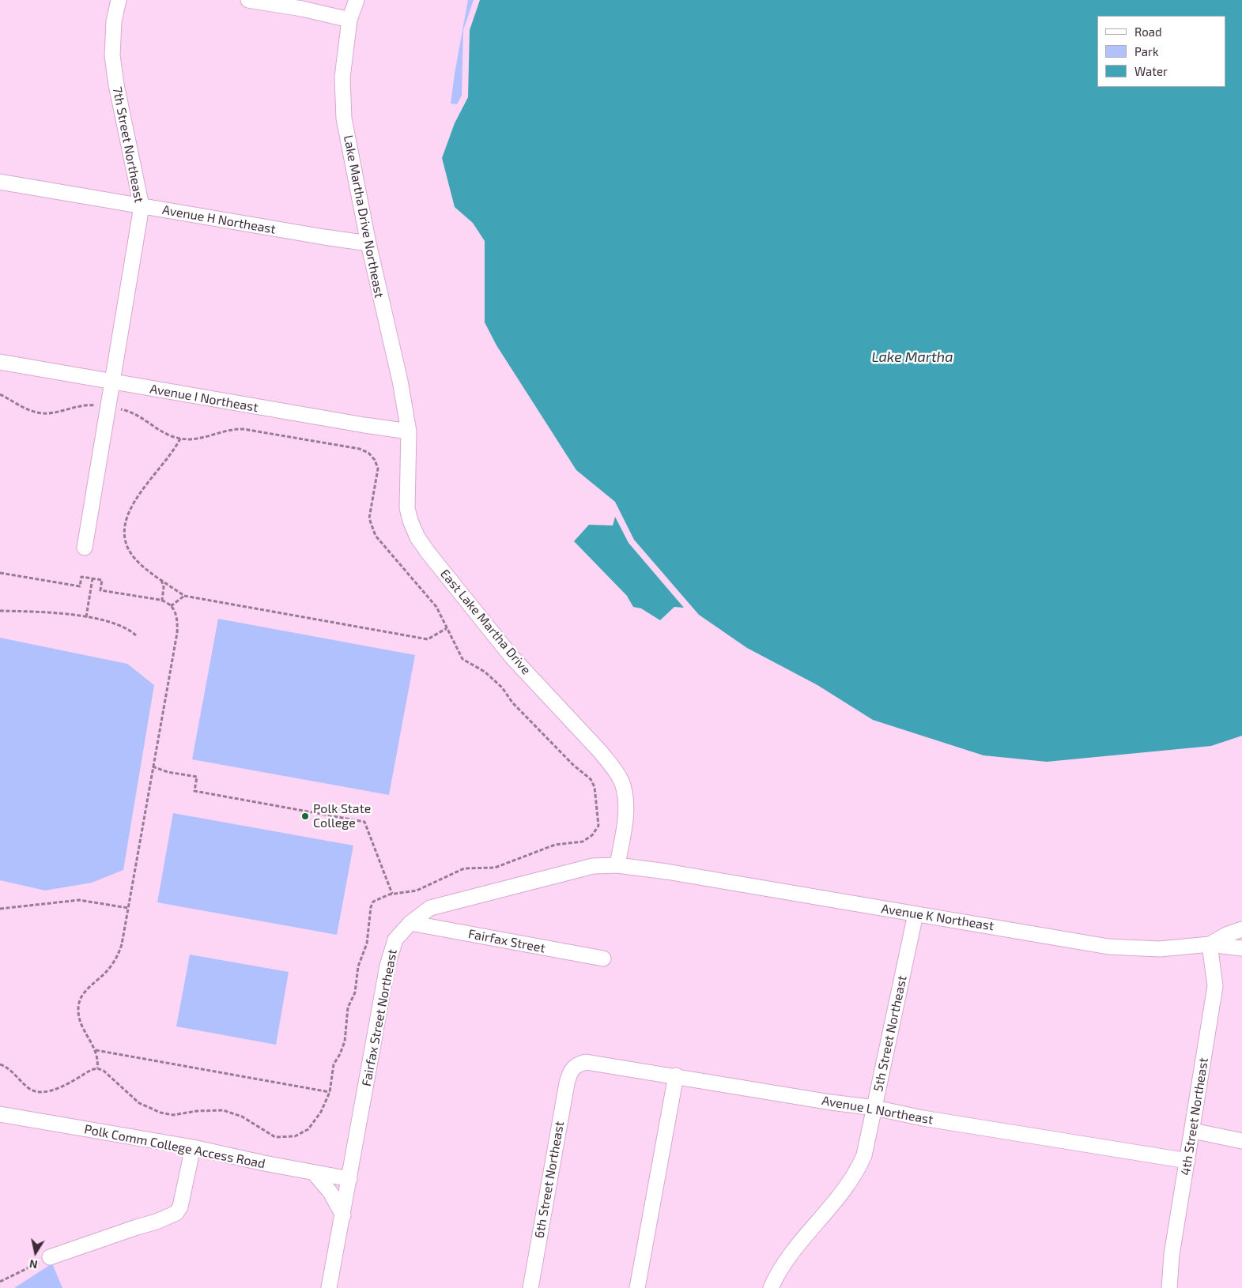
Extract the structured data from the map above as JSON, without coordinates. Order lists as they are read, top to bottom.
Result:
{
  "streets": {
    "street": [
      "7th Street Northeast",
      "Lake Martha Drive Northeast",
      "Avenue H Northeast",
      "Avenue I Northeast",
      "East Lake Martha Drive",
      "Avenue K Northeast",
      "Fairfax Street",
      "Fairfax Street Northeast",
      "5th Street Northeast",
      "Avenue L Northeast",
      "4th Street Northeast",
      "Polk Comm College Access Road",
      "6th Street Northeast"
    ]
  },
  "crossings": [
    ["7th Street Northeast", "Avenue H Northeast"],
    ["7th Street Northeast", "Avenue I Northeast"],
    ["Lake Martha Drive Northeast", "Avenue H Northeast"],
    ["Lake Martha Drive Northeast", "Avenue I Northeast"],
    ["Lake Martha Drive Northeast", "East Lake Martha Drive"],
    ["Avenue I Northeast", "East Lake Martha Drive"],
    ["East Lake Martha Drive", "Fairfax Street Northeast"],
    ["Avenue K Northeast", "Fairfax Street Northeast"],
    ["Avenue K Northeast", "5th Street Northeast"],
    ["Avenue K Northeast", "4th Street Northeast"],
    ["Fairfax Street", "Fairfax Street Northeast"],
    ["Fairfax Street Northeast", "Polk Comm College Access Road"],
    ["5th Street Northeast", "Avenue L Northeast"],
    ["Avenue L Northeast", "4th Street Northeast"],
    ["Avenue L Northeast", "6th Street Northeast"]
  ],
  "water": ["Lake Martha"],
  "places": ["Polk State College"],
  "legend": ["Road", "Park", "Water"],
  "north": "bottom"
}
